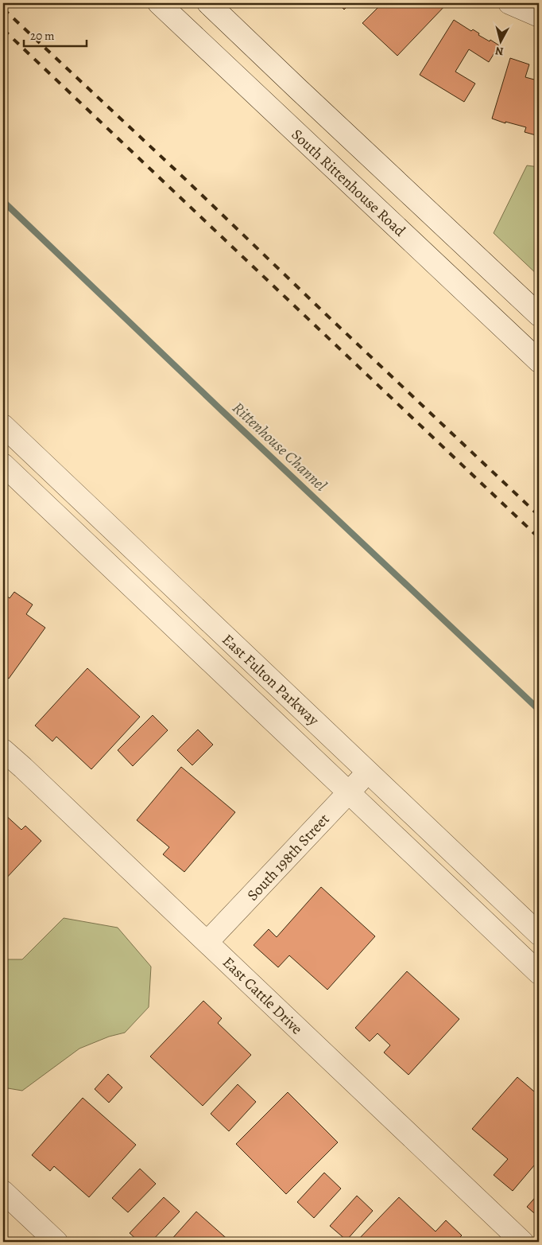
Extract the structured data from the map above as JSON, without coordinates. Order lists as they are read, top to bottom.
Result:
{
  "streets": {
    "street": [
      "South Rittenhouse Road",
      "East Fulton Parkway",
      "South 198th Street",
      "East Cattle Drive"
    ]
  },
  "crossings": [
    ["East Fulton Parkway", "South 198th Street"],
    ["South 198th Street", "East Cattle Drive"]
  ],
  "water": ["Rittenhouse Channel"],
  "scale_bar": "20 m",
  "north": "bottom"
}
